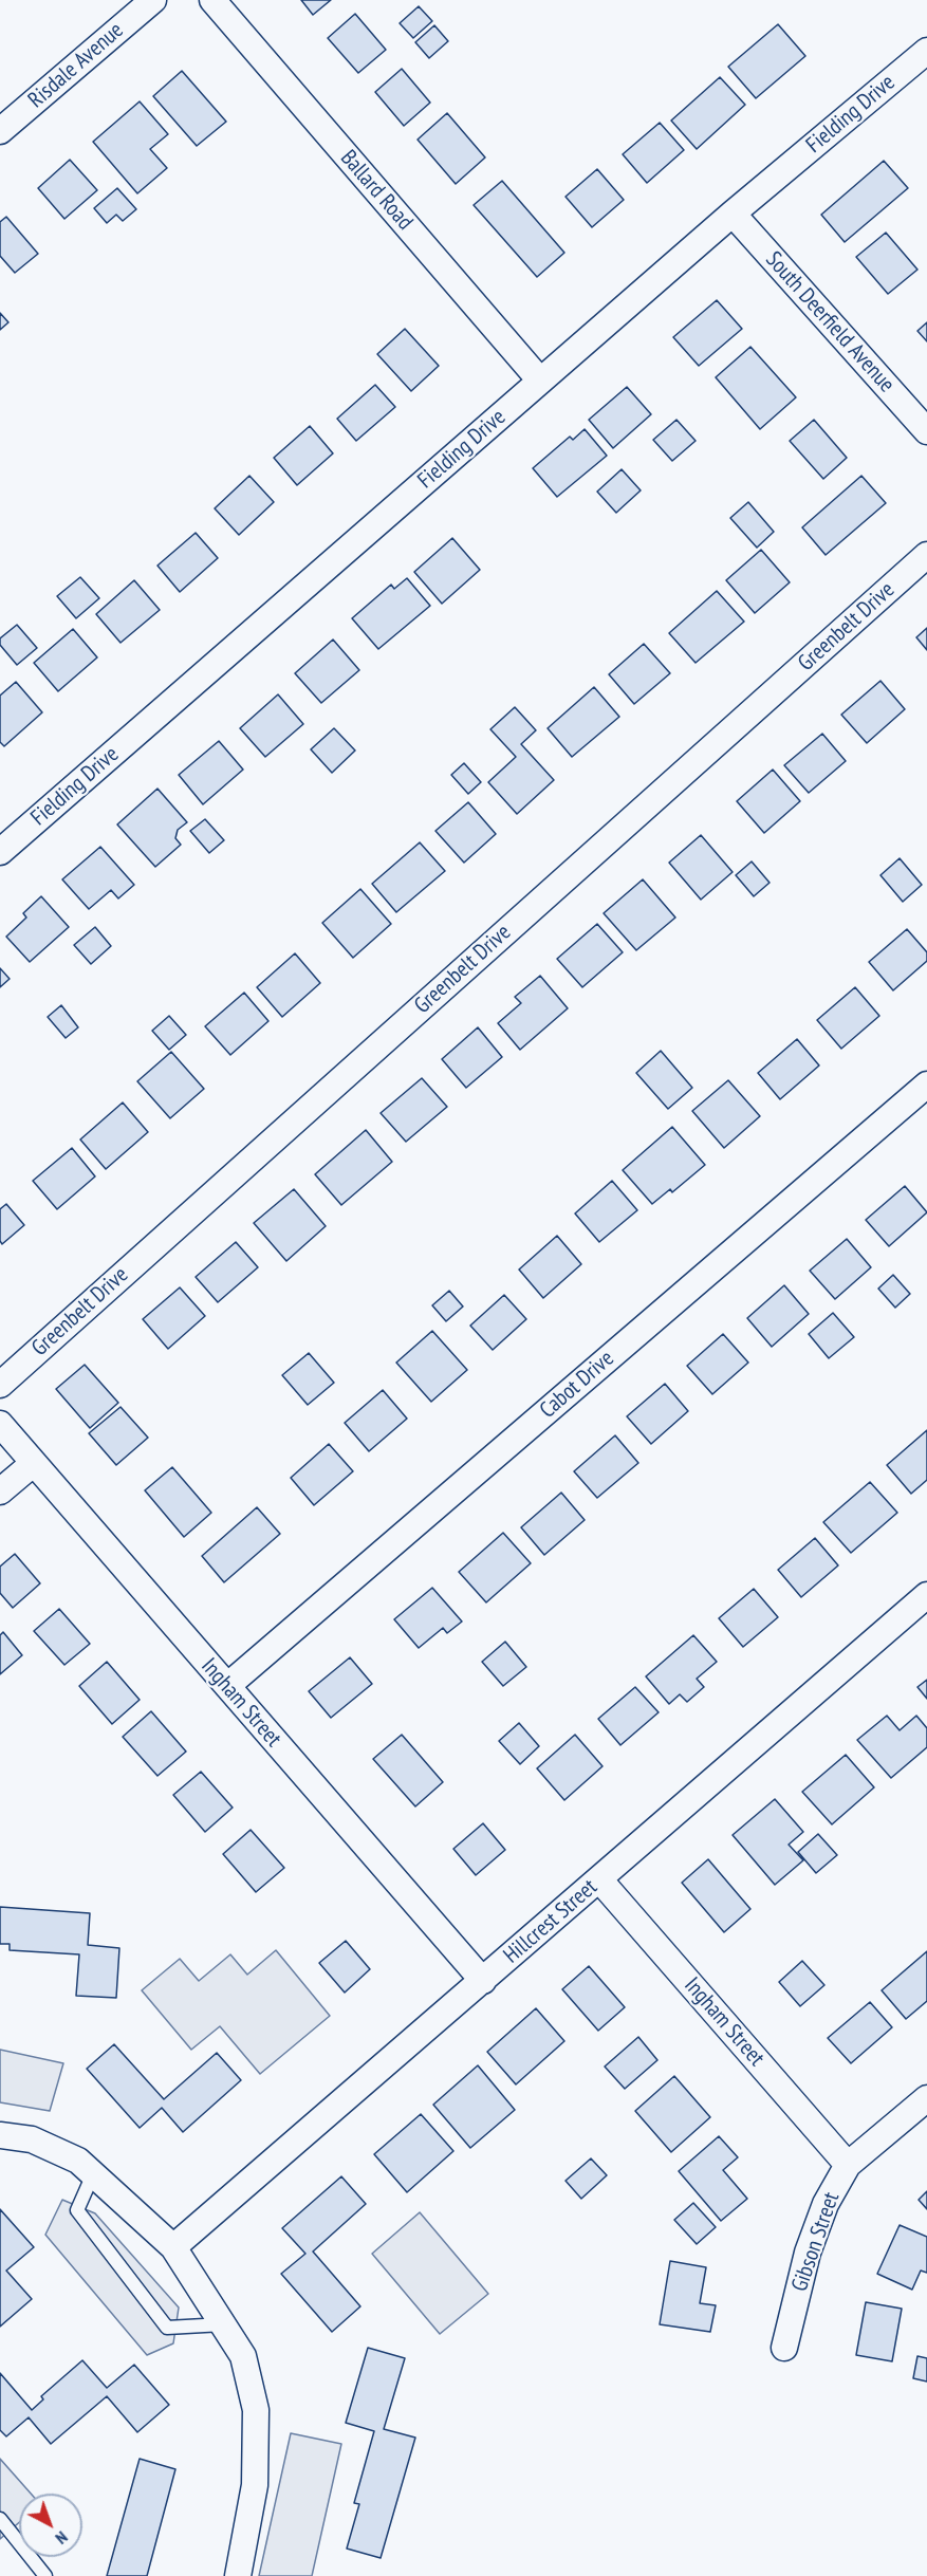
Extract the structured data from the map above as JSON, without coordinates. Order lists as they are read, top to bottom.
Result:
{
  "streets": {
    "street": [
      "Risdale Avenue",
      "Fielding Drive",
      "Ballard Road",
      "South Deerfield Avenue",
      "Greenbelt Drive",
      "Cabot Drive",
      "Ingham Street",
      "Hillcrest Street",
      "Gibson Street"
    ]
  },
  "crossings": [
    ["Fielding Drive", "Ballard Road"],
    ["Fielding Drive", "South Deerfield Avenue"],
    ["Cabot Drive", "Ingham Street"],
    ["Ingham Street", "Hillcrest Street"],
    ["Ingham Street", "Gibson Street"]
  ],
  "north": "bottom right"
}
